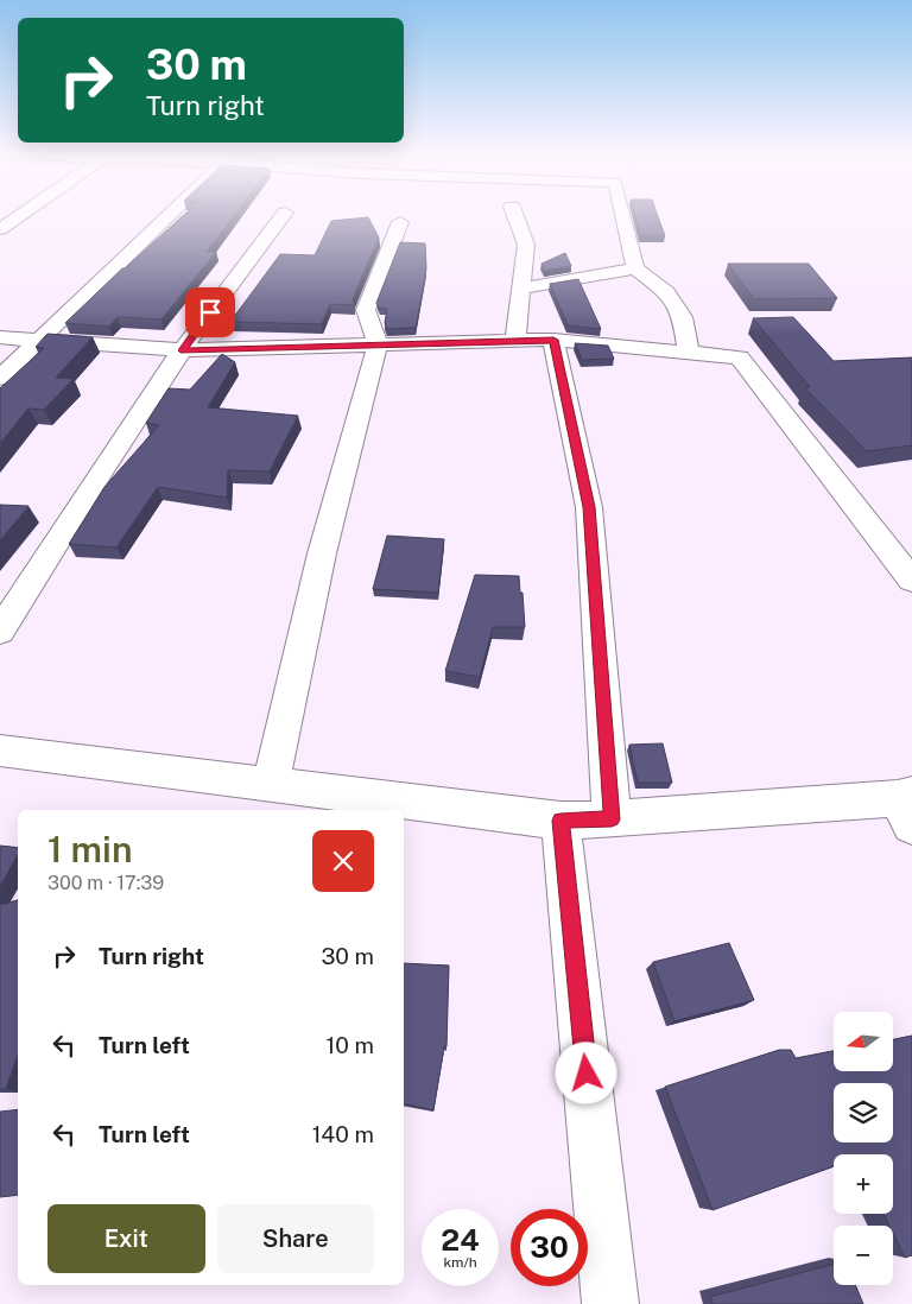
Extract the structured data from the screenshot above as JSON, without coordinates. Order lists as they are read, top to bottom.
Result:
{
  "north": "left",
  "page": {
    "turn": ["30 m", "Turn right"],
    "heading": ["1 min", "300 m · 17:39"],
    "list": [
      {
        "name": "Turn right",
        "value": "30 m"
      },
      {
        "name": "Turn left",
        "value": "10 m"
      },
      {
        "name": "Turn left",
        "value": "140 m"
      }
    ],
    "map_buttons": ["+", "−"],
    "buttons": ["Exit", "Share"],
    "speed": "24 km/h",
    "limit": "30"
  }
}
